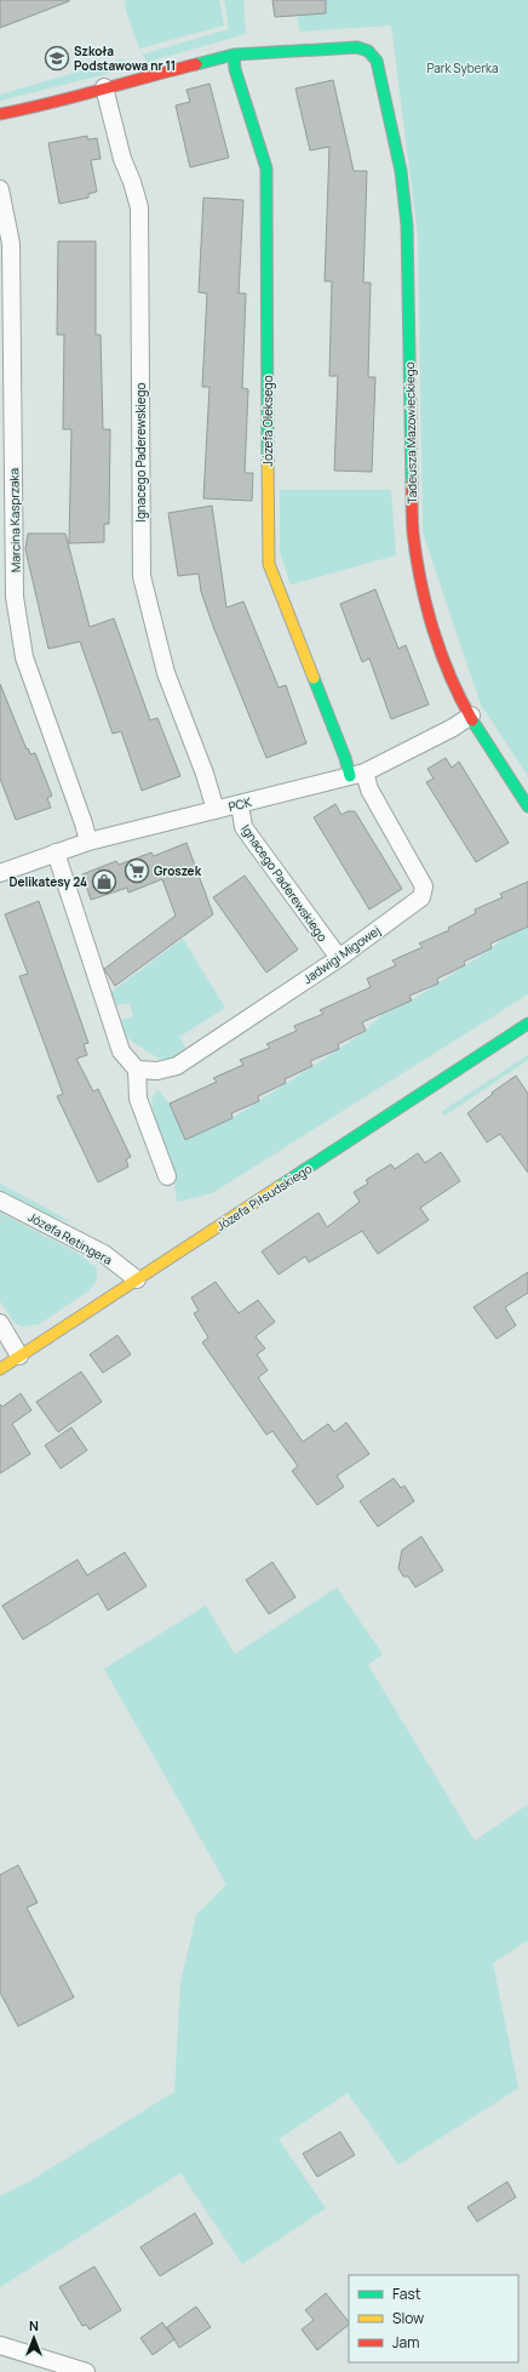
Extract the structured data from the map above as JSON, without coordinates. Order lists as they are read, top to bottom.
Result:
{
  "streets": {
    "street": [
      "Józefa Oleksego",
      "Tadeusza Mazowieckiego",
      "Ignacego Paderewskiego",
      "Marcina Kasprzaka",
      "PCK",
      "Jadwigi Migowej",
      "Józefa Piłsudskiego",
      "Józefa Retingera"
    ]
  },
  "crossings": [
    ["Józefa Oleksego", "Tadeusza Mazowieckiego"],
    ["Józefa Oleksego", "PCK"],
    ["Józefa Oleksego", "Jadwigi Migowej"],
    ["Tadeusza Mazowieckiego", "PCK"],
    ["Ignacego Paderewskiego", "PCK"],
    ["Ignacego Paderewskiego", "Jadwigi Migowej"],
    ["Marcina Kasprzaka", "PCK"],
    ["PCK", "Jadwigi Migowej"],
    ["Józefa Piłsudskiego", "Józefa Retingera"]
  ],
  "parks": ["Park Syberka"],
  "places": {
    "school or university": ["Szkoła Podstawowa nr 11"],
    "supermarket": ["Groszek"],
    "shop": ["Delikatesy 24"]
  },
  "legend": ["Fast", "Slow", "Jam"],
  "north": "top"
}
